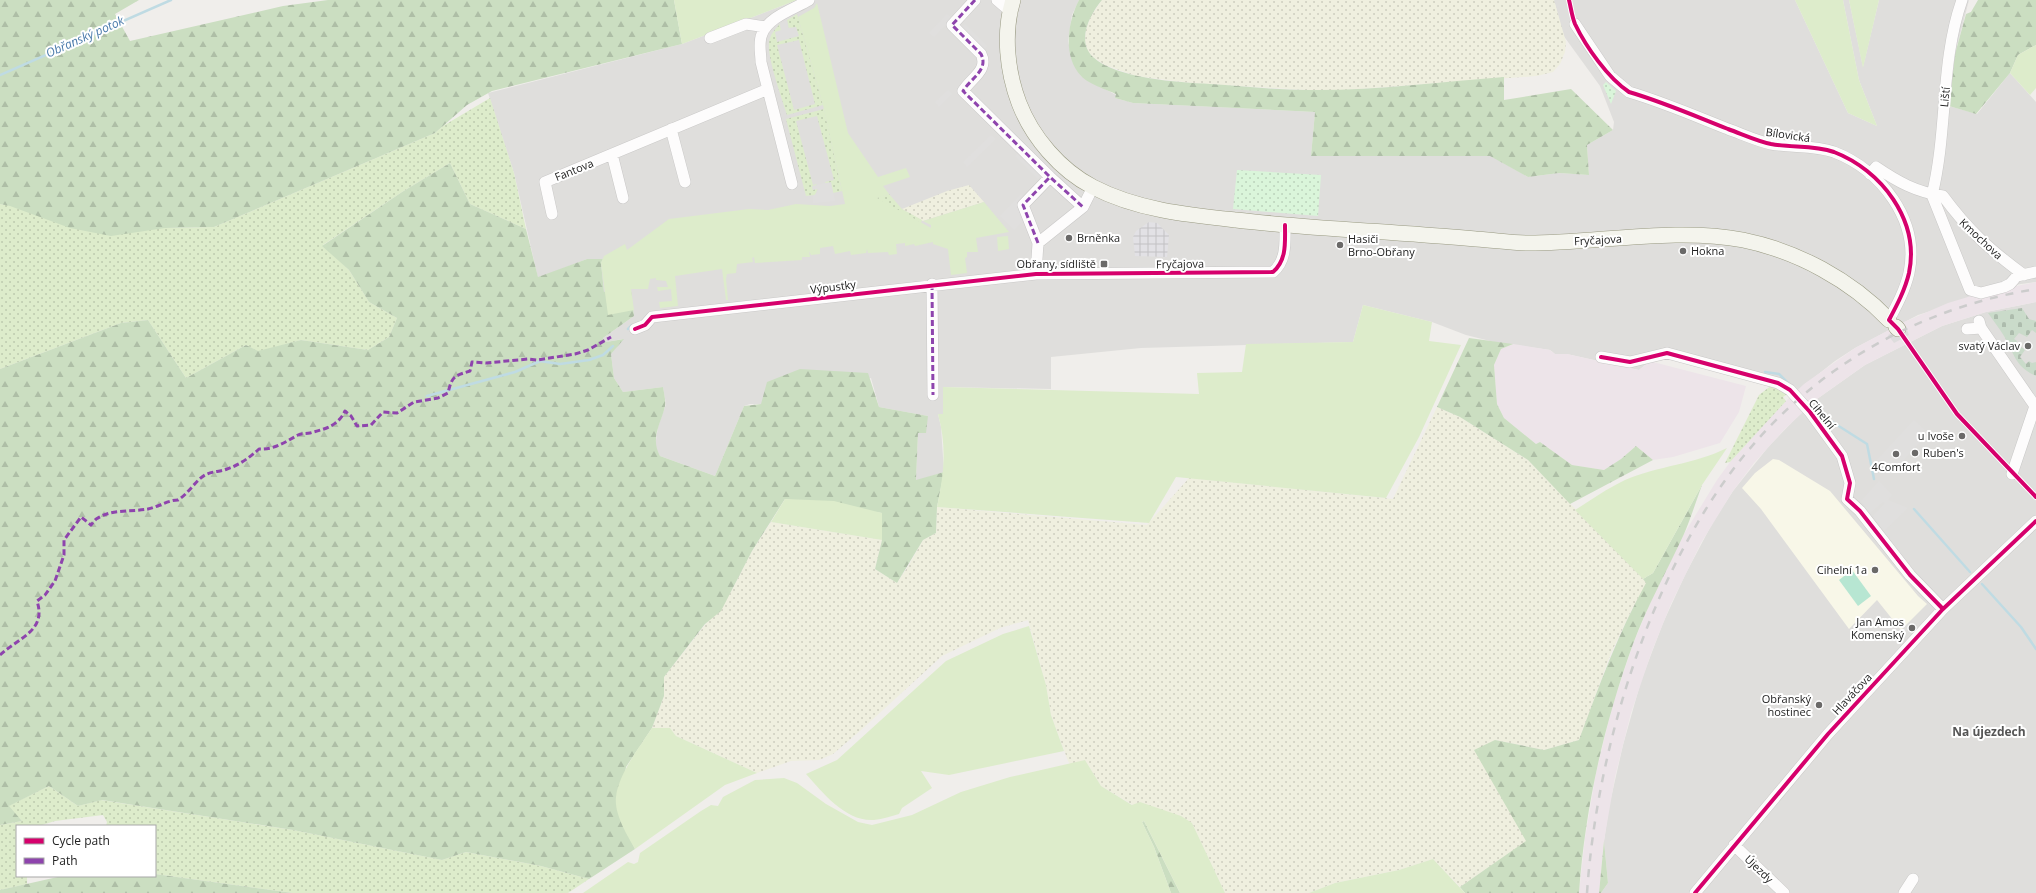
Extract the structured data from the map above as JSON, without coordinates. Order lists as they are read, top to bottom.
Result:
{
  "streets": {
    "main road": ["Fryčajova"],
    "street": [
      "Liští",
      "Bílovická",
      "Fantova",
      "Kmochova",
      "Výpustky",
      "Cihelní",
      "Hlaváčova",
      "Újezdy"
    ]
  },
  "crossings": [
    ["Liští", "Kmochova"],
    ["Bílovická", "Fryčajova"],
    ["Fryčajova", "Výpustky"],
    ["Cihelní", "Hlaváčova"],
    ["Hlaváčova", "Újezdy"]
  ],
  "districts": ["Na újezdech"],
  "water": ["Obřanský potok"],
  "places": {
    "other": [
      "Brněnka",
      "Hasiči Brno-Obřany",
      "Hokna",
      "svatý Václav",
      "u Ivoše",
      "Ruben's",
      "4Comfort",
      "Cihelní 1a",
      "Jan Amos Komenský",
      "Obřanský hostinec"
    ],
    "transit": ["Obřany, sídliště"]
  },
  "legend": ["Cycle path", "Path"]
}
